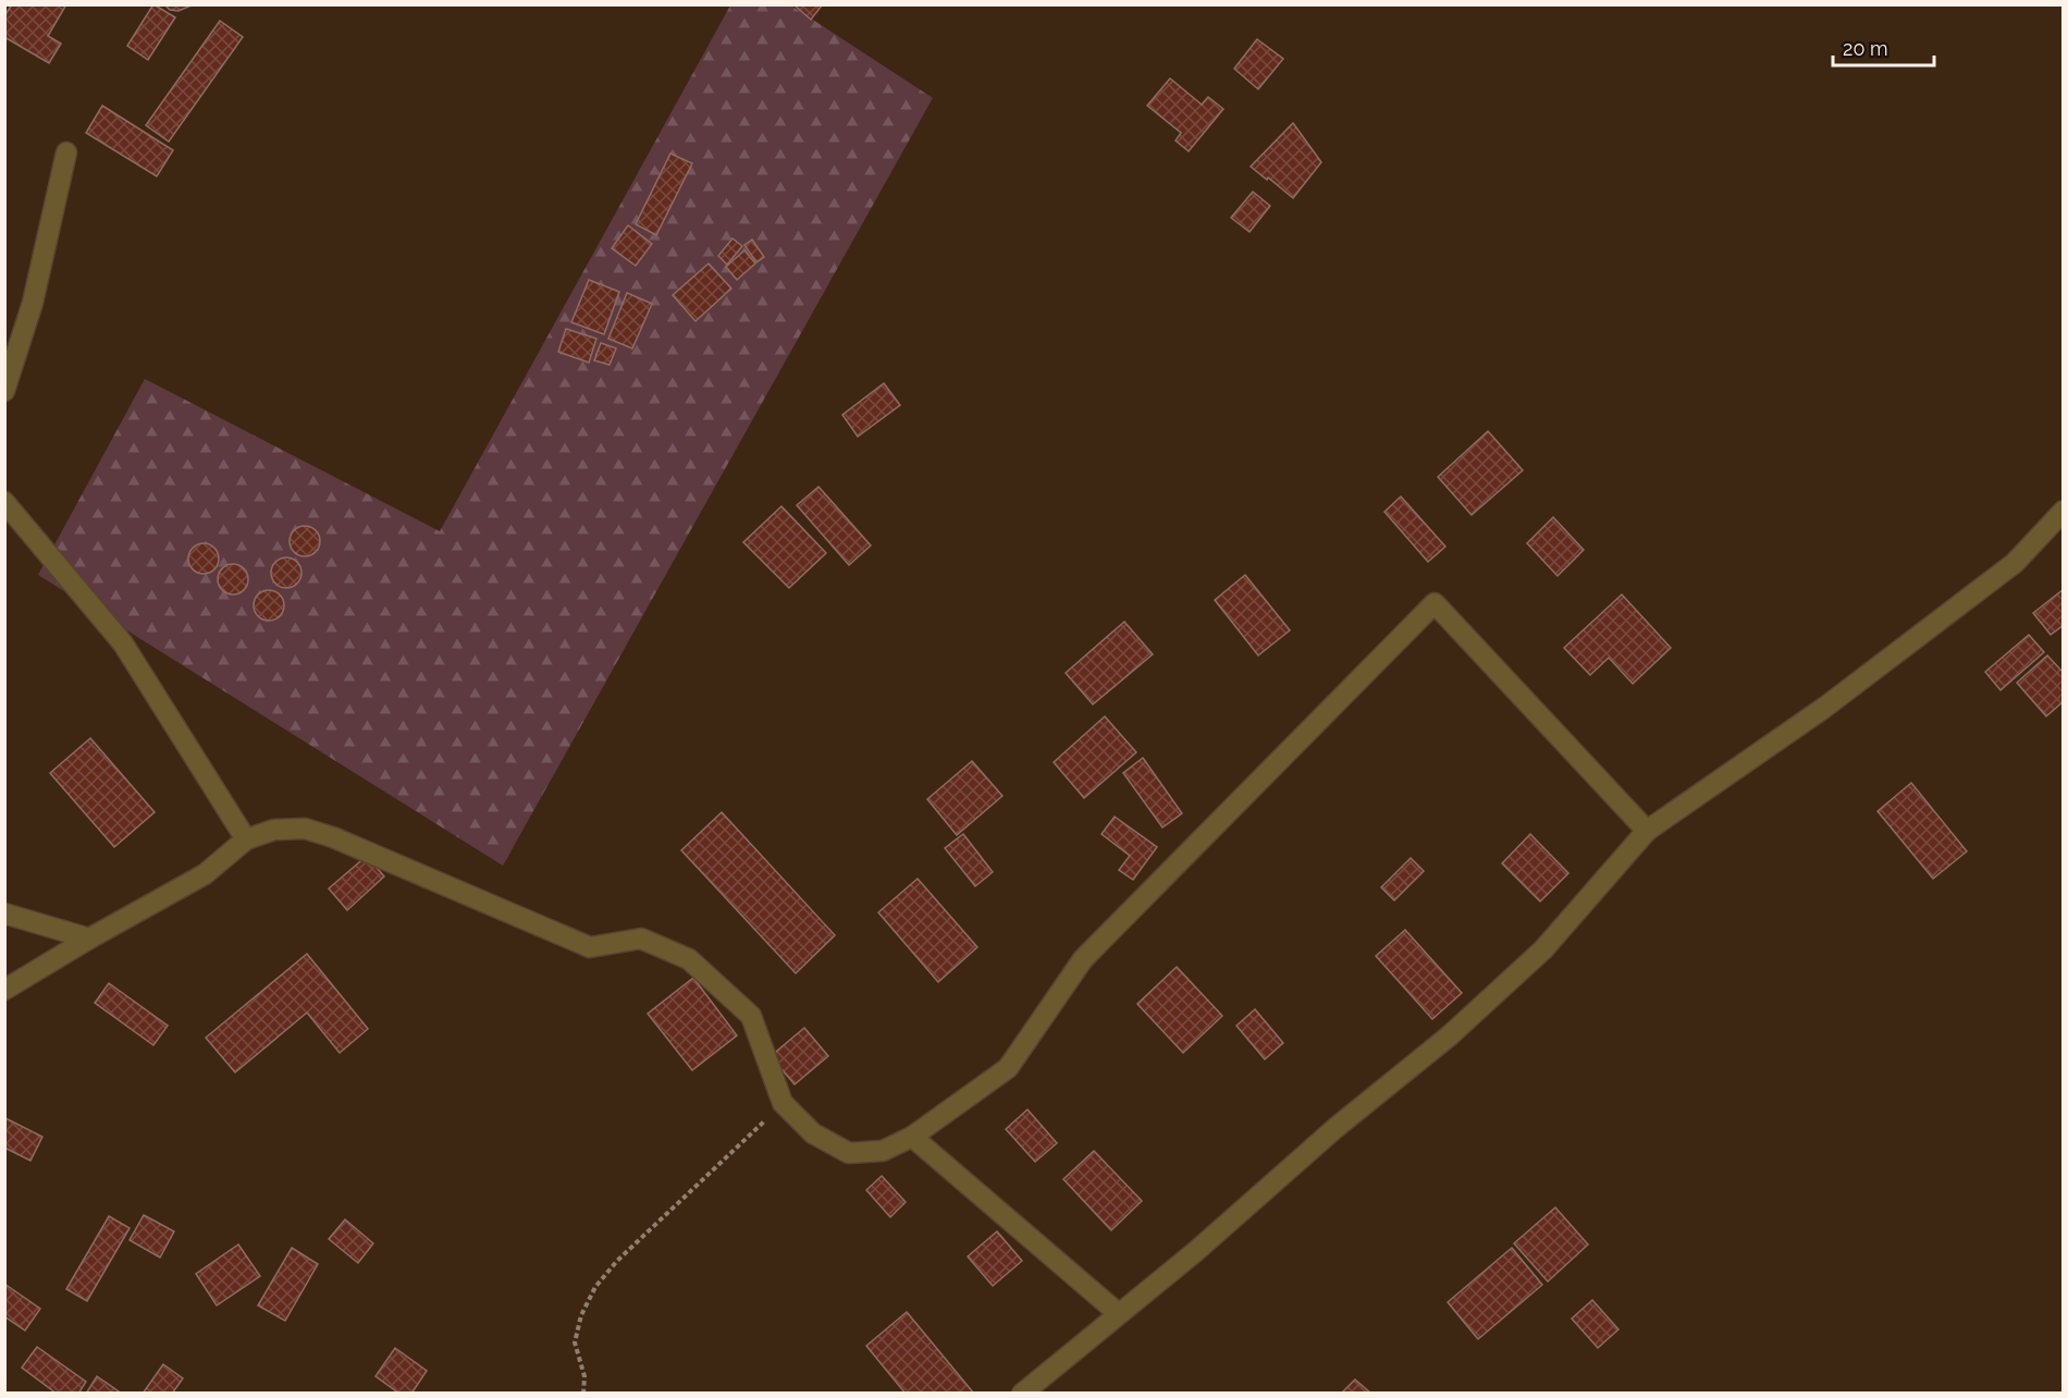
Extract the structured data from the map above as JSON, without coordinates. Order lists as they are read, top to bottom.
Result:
{
  "scale_bar": "20 m"
}
